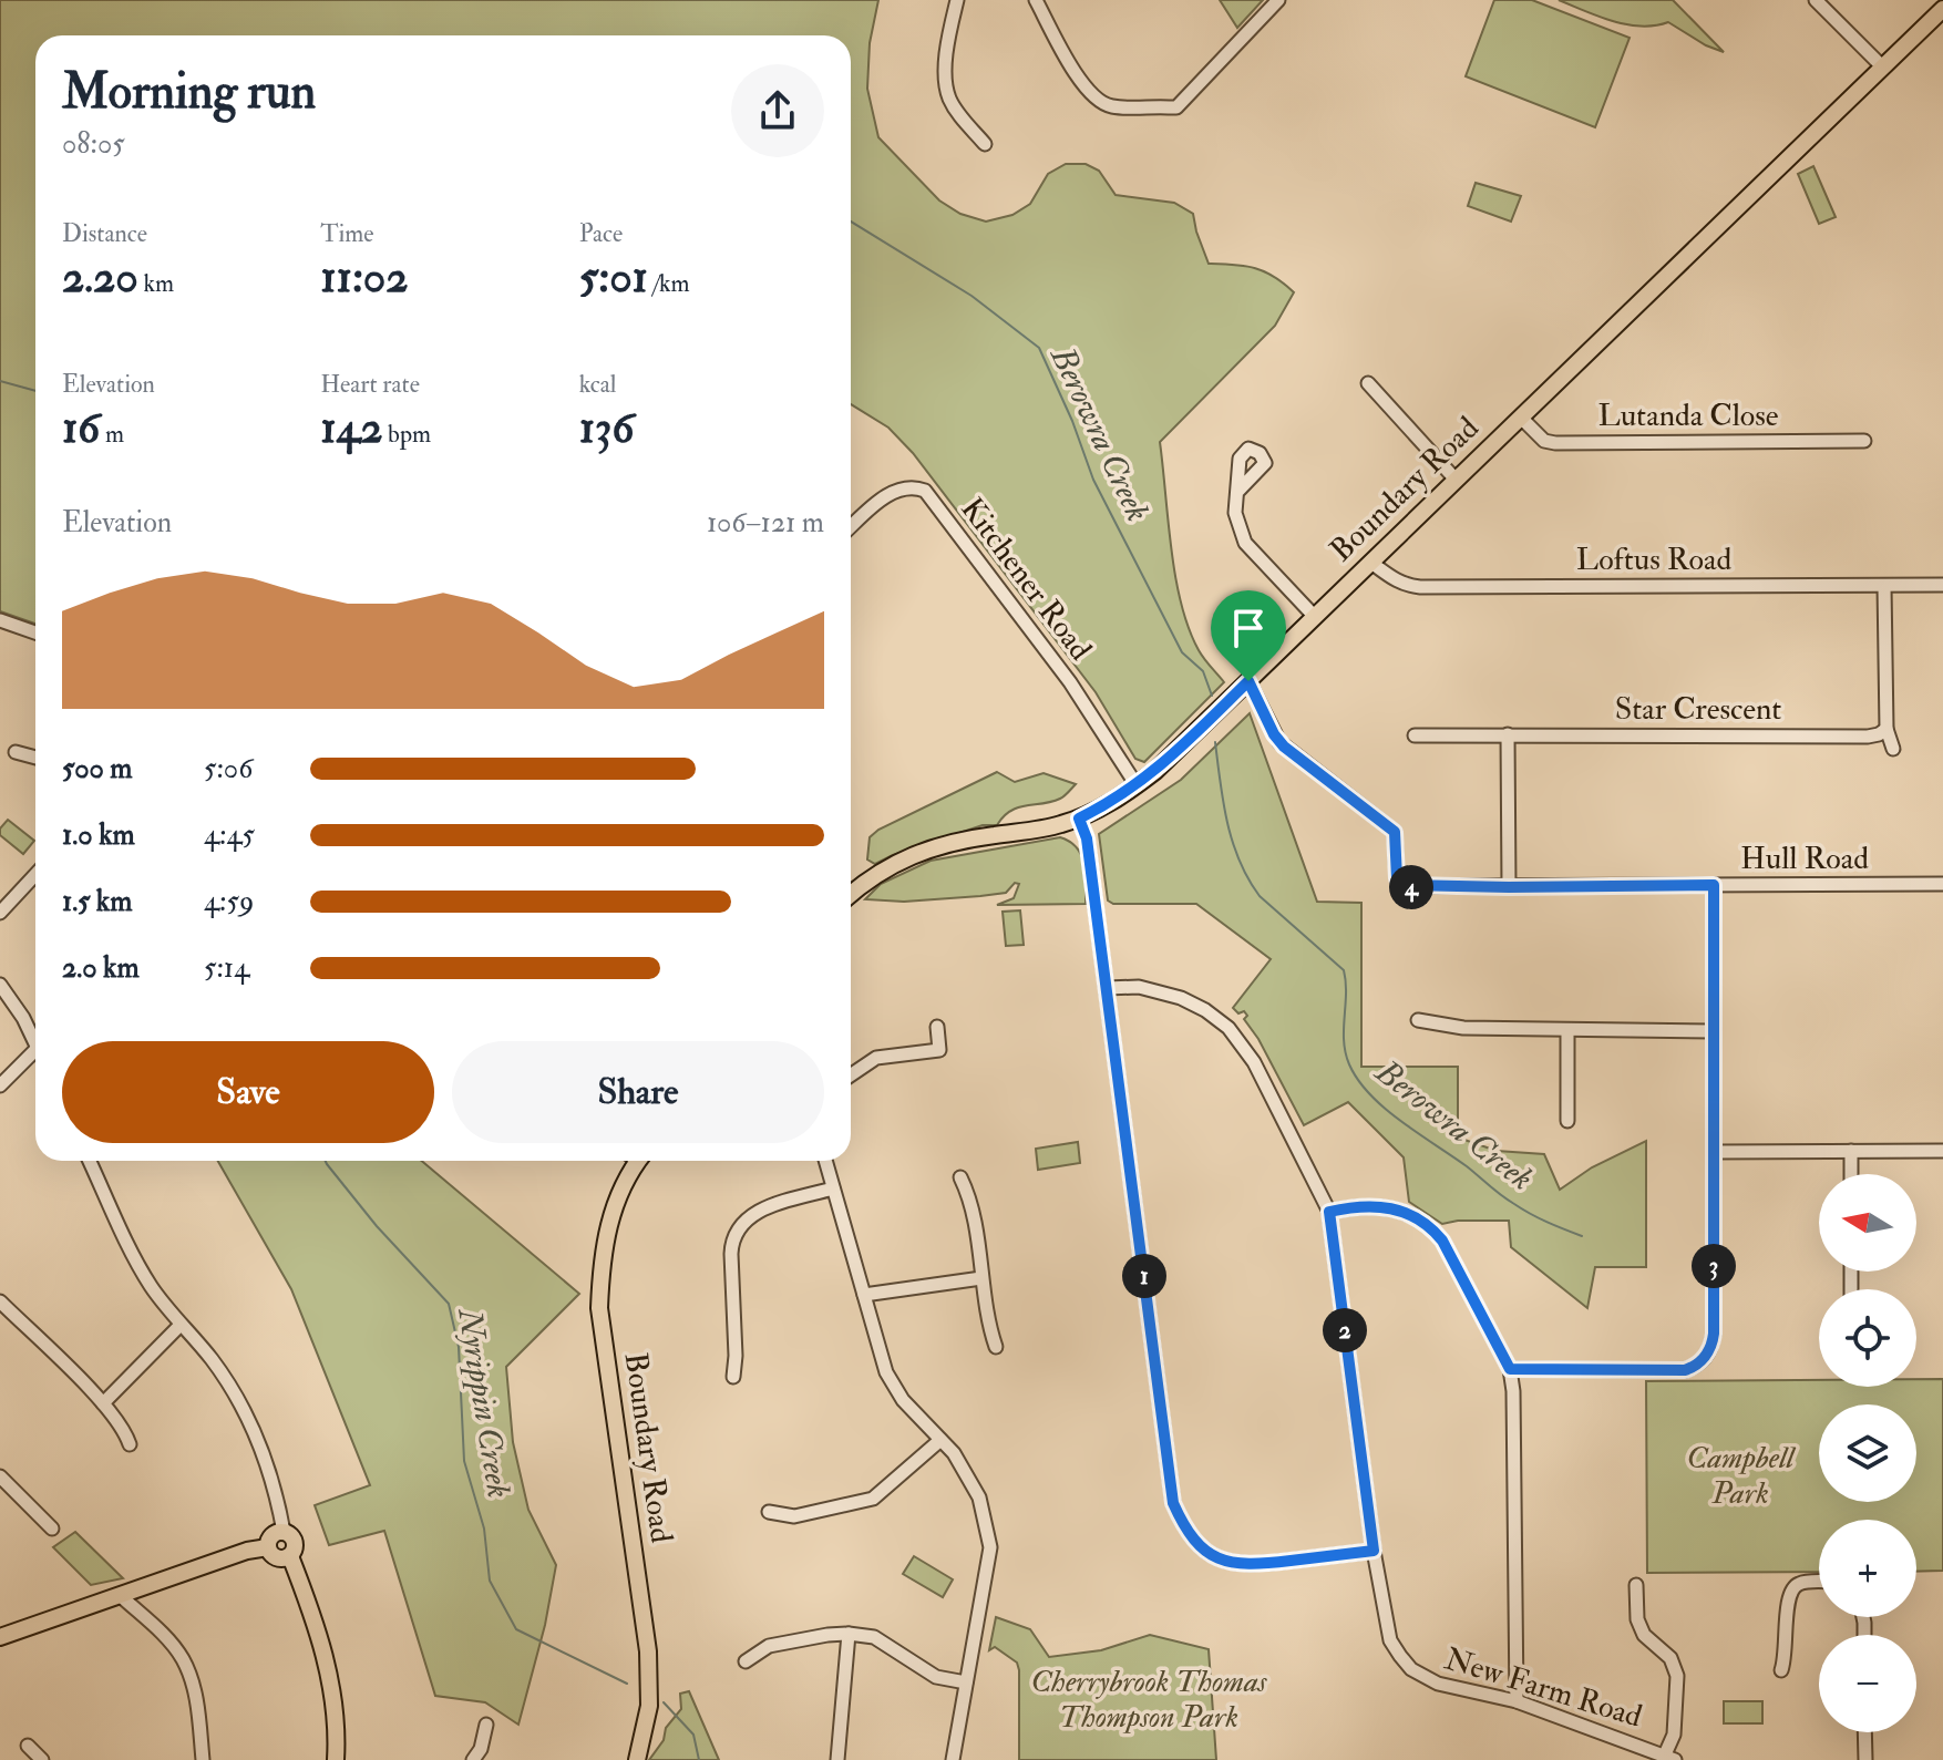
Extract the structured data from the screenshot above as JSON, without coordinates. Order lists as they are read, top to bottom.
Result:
{
  "streets": {
    "main road": ["Boundary Road"],
    "street": [
      "Lutanda Close",
      "Loftus Road",
      "Kitchener Road",
      "Star Crescent",
      "Hull Road",
      "New Farm Road"
    ]
  },
  "crossings": [
    ["Lutanda Close", "Boundary Road"],
    ["Boundary Road", "Loftus Road"],
    ["Boundary Road", "Kitchener Road"],
    ["Boundary Road", "Hull Road"]
  ],
  "water": ["Berowra Creek", "Nyrippin Creek"],
  "parks": ["Campbell Park", "Cherrybrook Thomas Thompson Park"],
  "north": "left",
  "page": {
    "heading": ["Morning run", "08:05"],
    "stats": [
      ["Distance", "2.20 km"],
      ["Time", "11:02"],
      ["Pace", "5:01 /km"],
      ["Elevation", "16 m"],
      ["Heart rate", "142 bpm"],
      ["kcal", "136"]
    ],
    "chart": ["Elevation", "106–121 m"],
    "list": [
      {
        "name": "500 m",
        "note": "5:06"
      },
      {
        "name": "1.0 km",
        "note": "4:45"
      },
      {
        "name": "1.5 km",
        "note": "4:59"
      },
      {
        "name": "2.0 km",
        "note": "5:14"
      }
    ],
    "pins": [
      "4",
      "3",
      "1",
      "2"
    ],
    "buttons": ["Save", "Share"],
    "map_buttons": ["+", "−"]
  }
}
